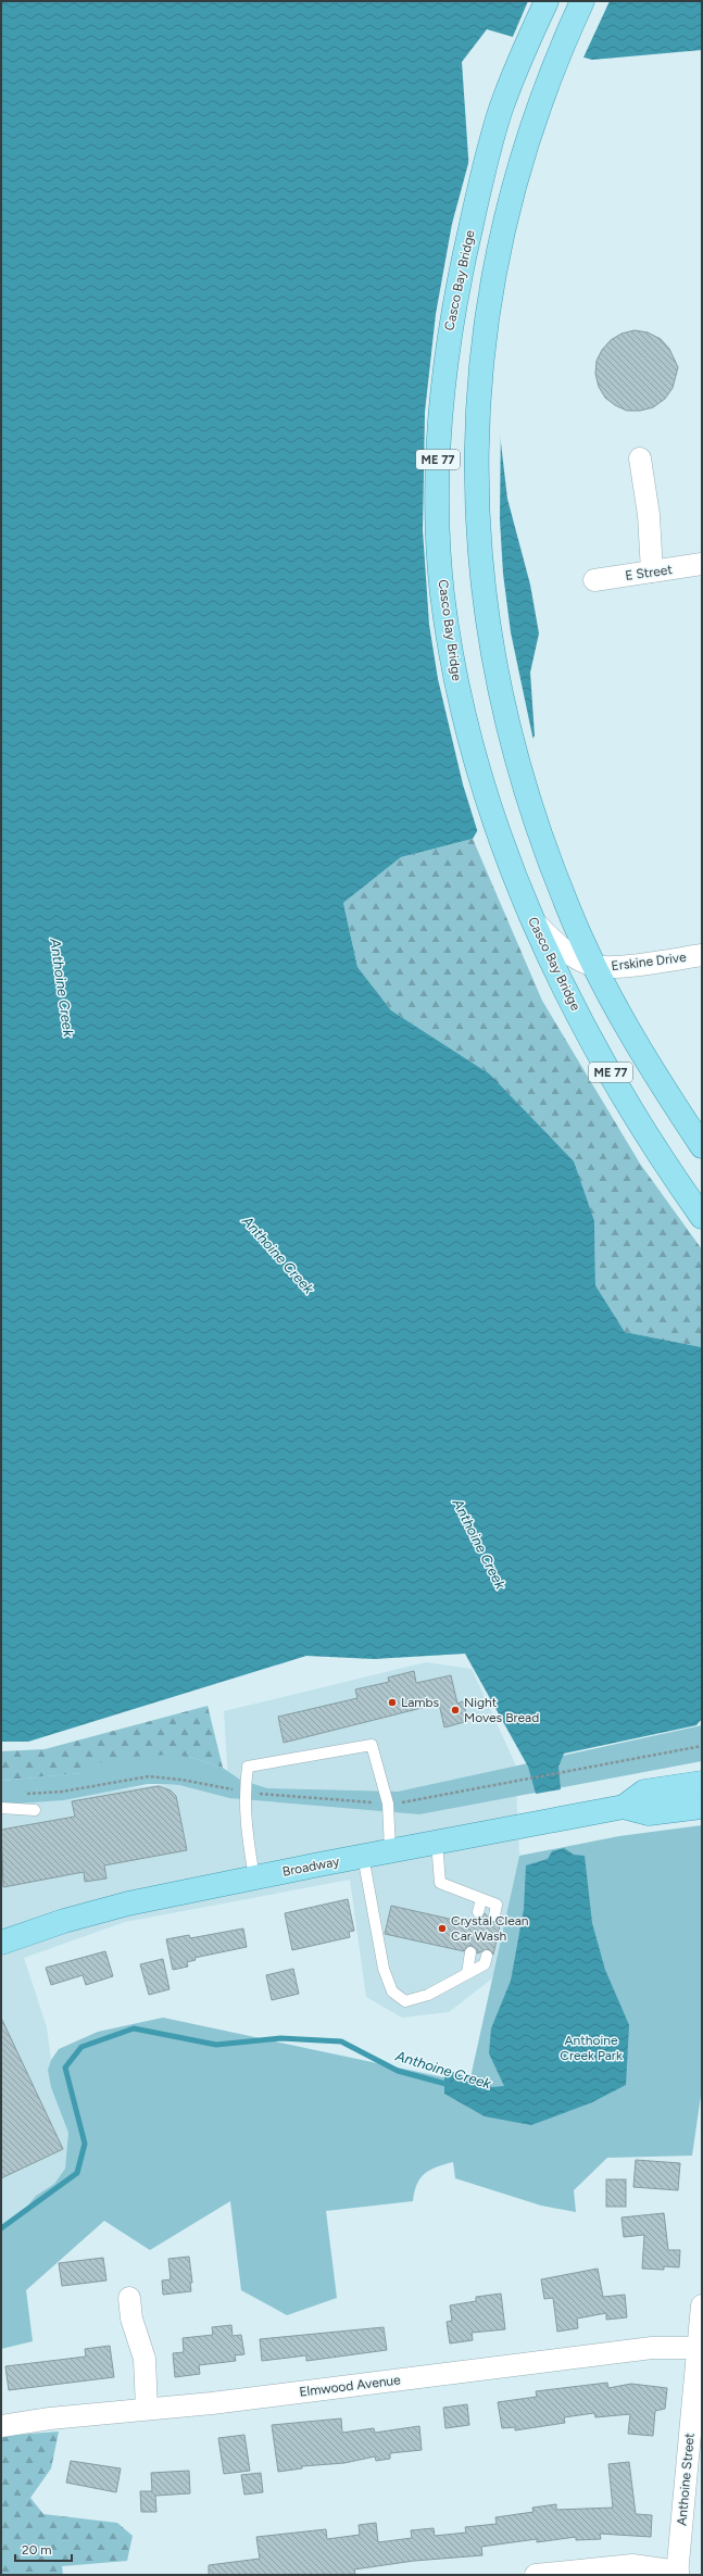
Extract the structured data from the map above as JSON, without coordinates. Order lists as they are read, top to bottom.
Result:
{
  "streets": {
    "main road": ["Casco Bay Bridge", "ME 77", "Broadway"],
    "street": [
      "E Street",
      "Erskine Drive",
      "Elmwood Avenue",
      "Anthoine Street"
    ]
  },
  "crossings": [
    ["ME 77", "Erskine Drive"],
    ["Elmwood Avenue", "Anthoine Street"]
  ],
  "water": ["Anthoine Creek"],
  "parks": ["Anthoine Creek Park"],
  "places": ["Lambs", "Night Moves Bread", "Crystal Clean Car Wash"],
  "scale_bar": "20 m"
}
